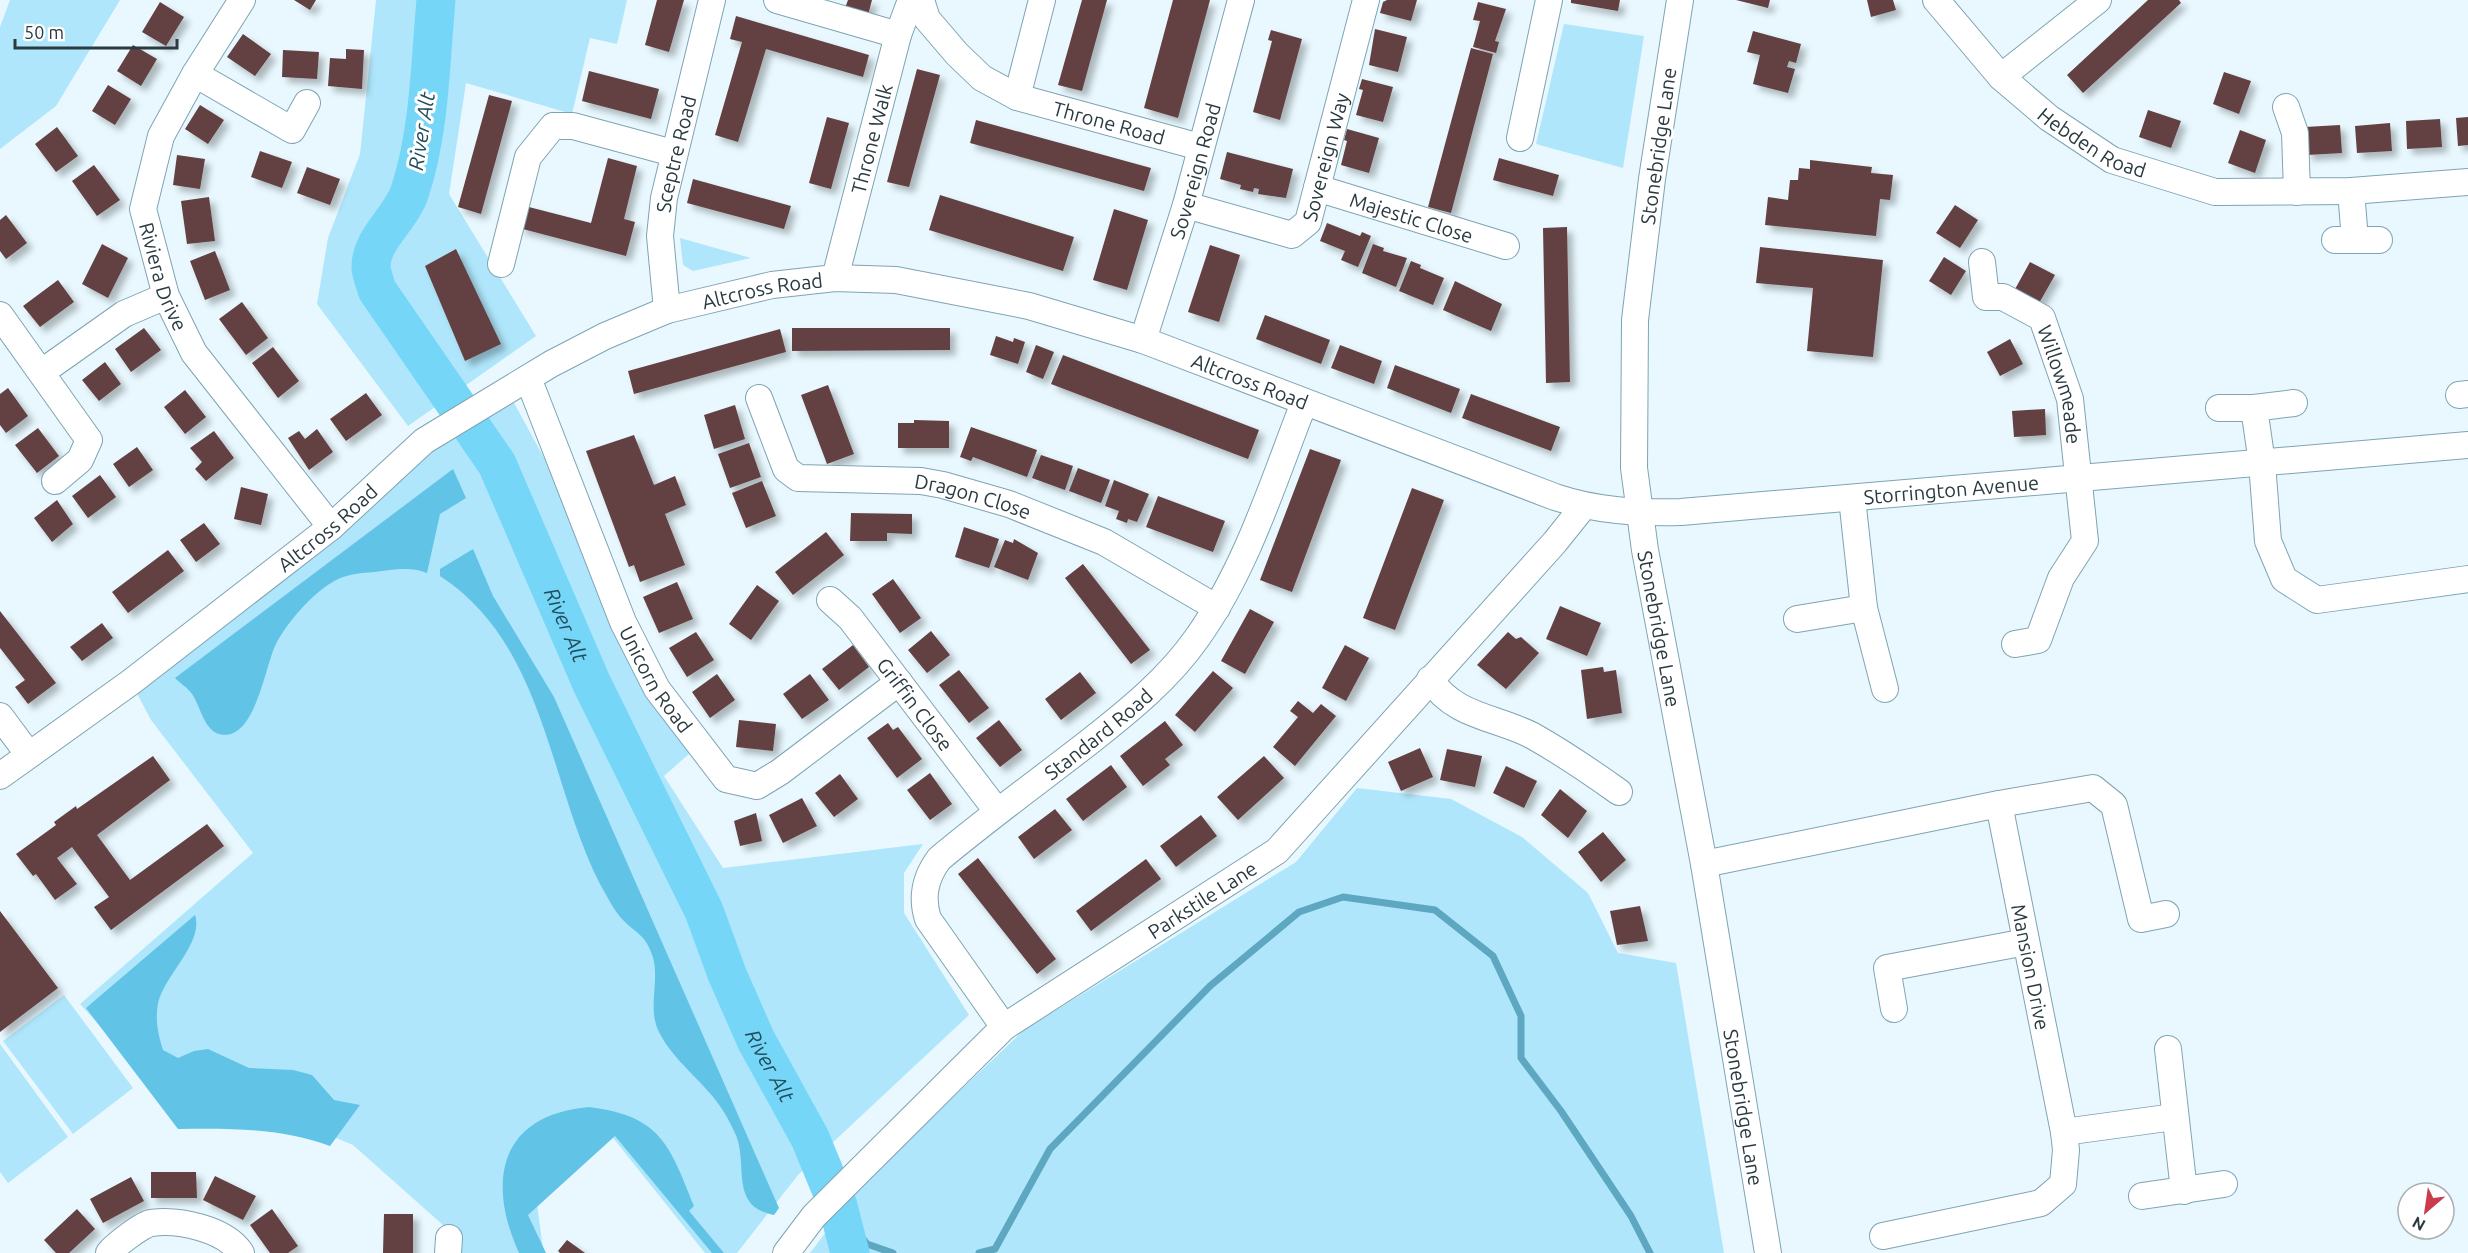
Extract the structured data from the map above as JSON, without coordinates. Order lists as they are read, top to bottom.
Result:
{
  "streets": {
    "street": [
      "Throne Road",
      "Throne Walk",
      "Hebden Road",
      "Stonebridge Lane",
      "Sceptre Road",
      "Sovereign Way",
      "Sovereign Road",
      "Majestic Close",
      "Riviera Drive",
      "Altcross Road",
      "Willowmeade",
      "Storrington Avenue",
      "Dragon Close",
      "Unicorn Road",
      "Griffin Close",
      "Standard Road",
      "Parkstile Lane",
      "Mansion Drive"
    ]
  },
  "crossings": [
    ["Throne Road", "Sovereign Road"],
    ["Throne Walk", "Altcross Road"],
    ["Stonebridge Lane", "Altcross Road"],
    ["Stonebridge Lane", "Storrington Avenue"],
    ["Sceptre Road", "Altcross Road"],
    ["Sovereign Way", "Sovereign Road"],
    ["Sovereign Way", "Majestic Close"],
    ["Sovereign Road", "Altcross Road"],
    ["Riviera Drive", "Altcross Road"],
    ["Altcross Road", "Storrington Avenue"],
    ["Altcross Road", "Unicorn Road"],
    ["Altcross Road", "Standard Road"],
    ["Altcross Road", "Parkstile Lane"],
    ["Willowmeade", "Storrington Avenue"],
    ["Dragon Close", "Standard Road"],
    ["Unicorn Road", "Griffin Close"],
    ["Griffin Close", "Standard Road"],
    ["Standard Road", "Parkstile Lane"]
  ],
  "water": ["River Alt"],
  "scale_bar": "50 m",
  "north": "bottom left"
}
